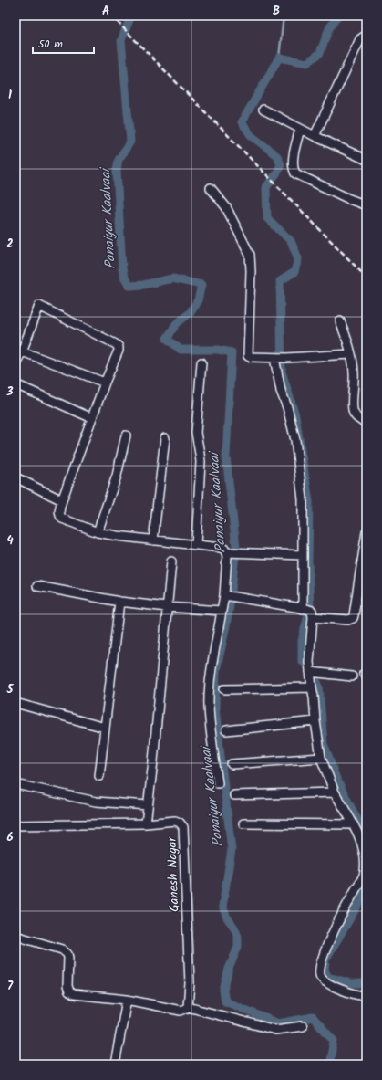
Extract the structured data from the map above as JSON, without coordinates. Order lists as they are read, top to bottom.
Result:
{
  "streets": {
    "street": ["Ganesh Nagar"]
  },
  "water": ["Panaiyur Kaalvaai"],
  "scale_bar": "50 m",
  "grid": {
    "columns": ["A", "B"],
    "rows": [
      "1",
      "2",
      "3",
      "4",
      "5",
      "6",
      "7"
    ]
  }
}
